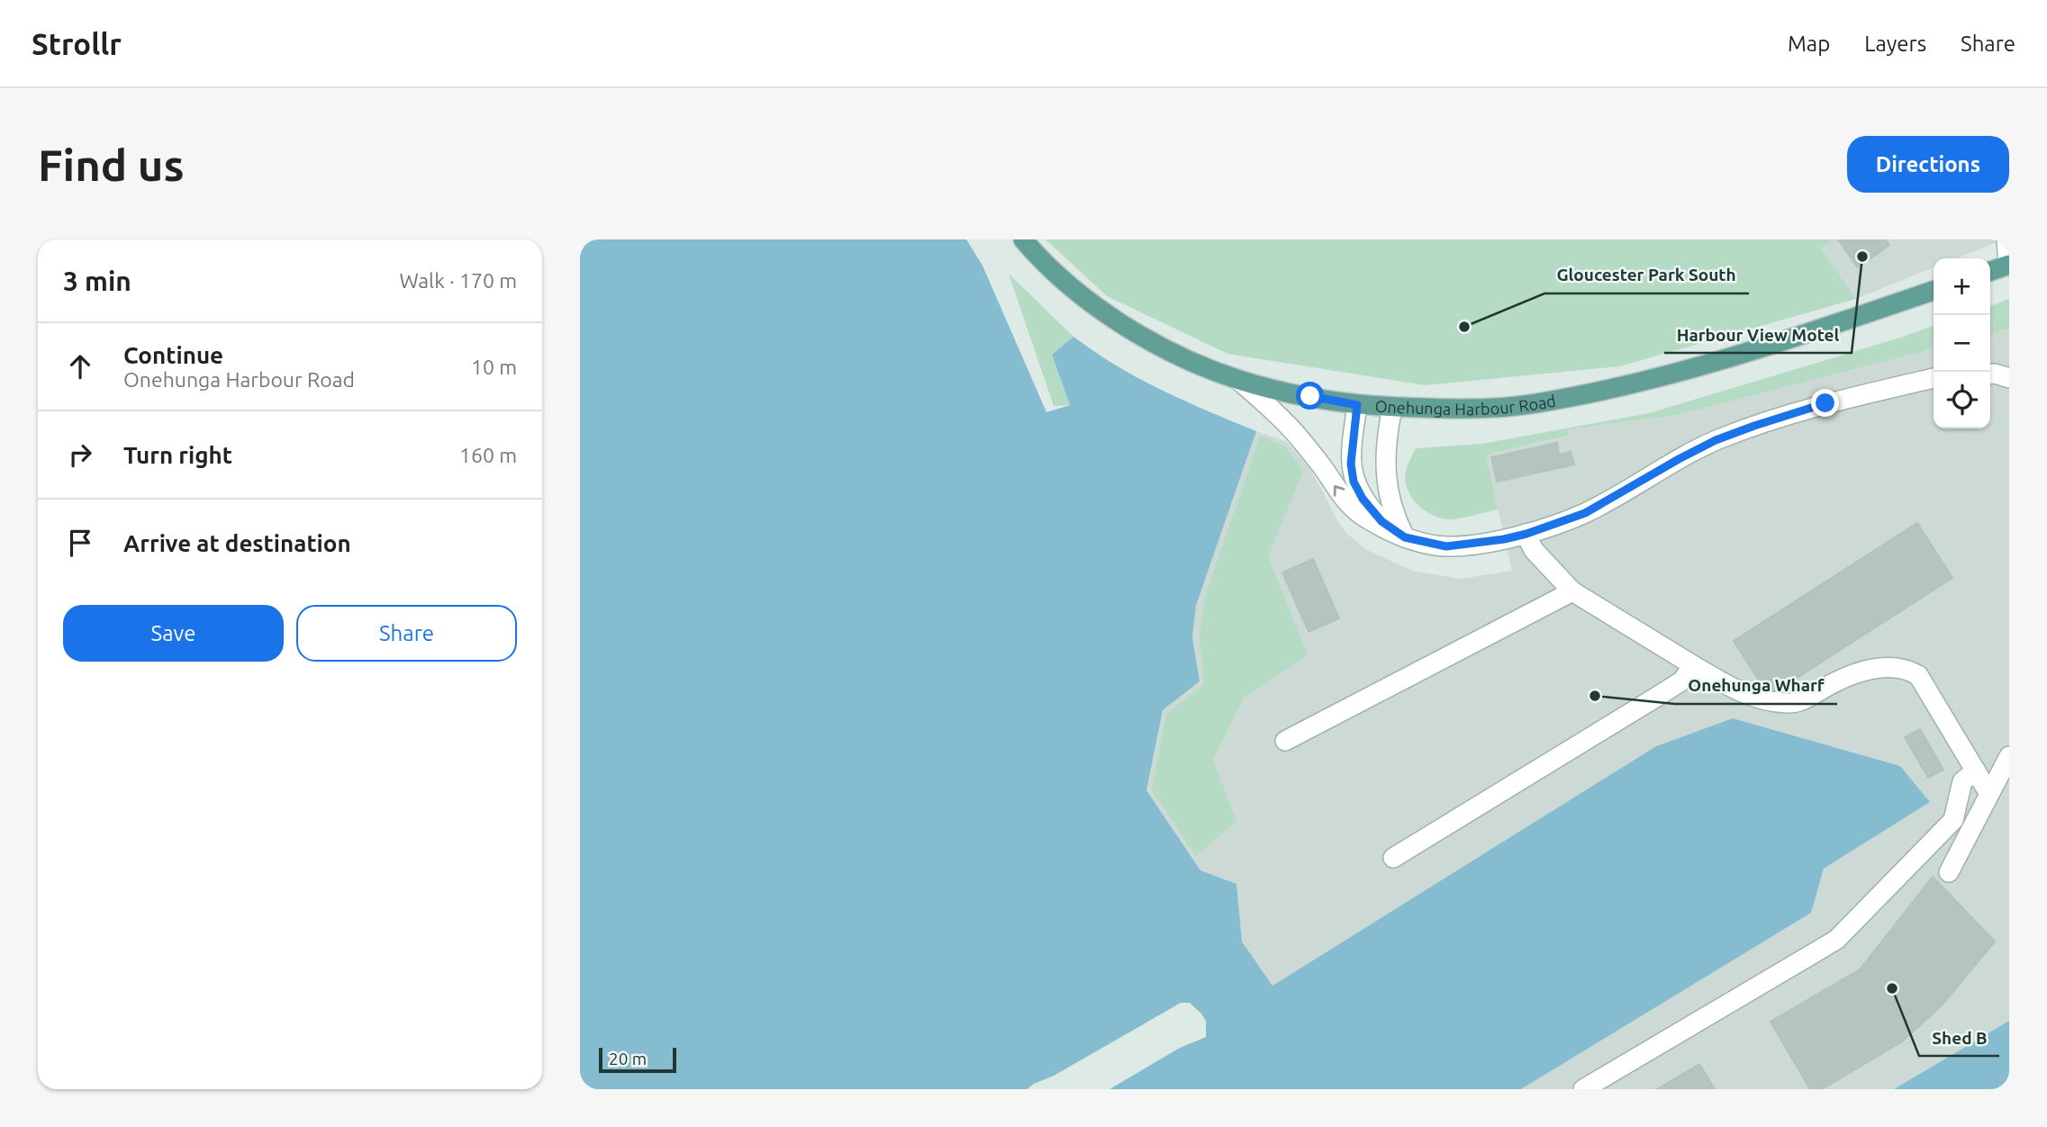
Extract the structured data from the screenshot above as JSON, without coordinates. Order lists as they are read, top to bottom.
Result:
{
  "streets": {
    "main road": ["Onehunga Harbour Road"]
  },
  "places": [
    "Harbour View Motel",
    "Gloucester Park South",
    "Onehunga Wharf",
    "Shed B"
  ],
  "scale_bar": "20 m",
  "page": {
    "header": "Strollr",
    "nav": ["Map", "Layers", "Share"],
    "buttons": [
      "Directions",
      ["Save", "Share"]
    ],
    "title": "Find us",
    "heading": ["3 min", "Walk · 170 m"],
    "map_buttons": ["+", "−"],
    "list": [
      ["Continue", "Onehunga Harbour Road", "10 m"],
      ["Turn right", "160 m"],
      "Arrive at destination"
    ],
    "scale": "20 m"
  }
}
